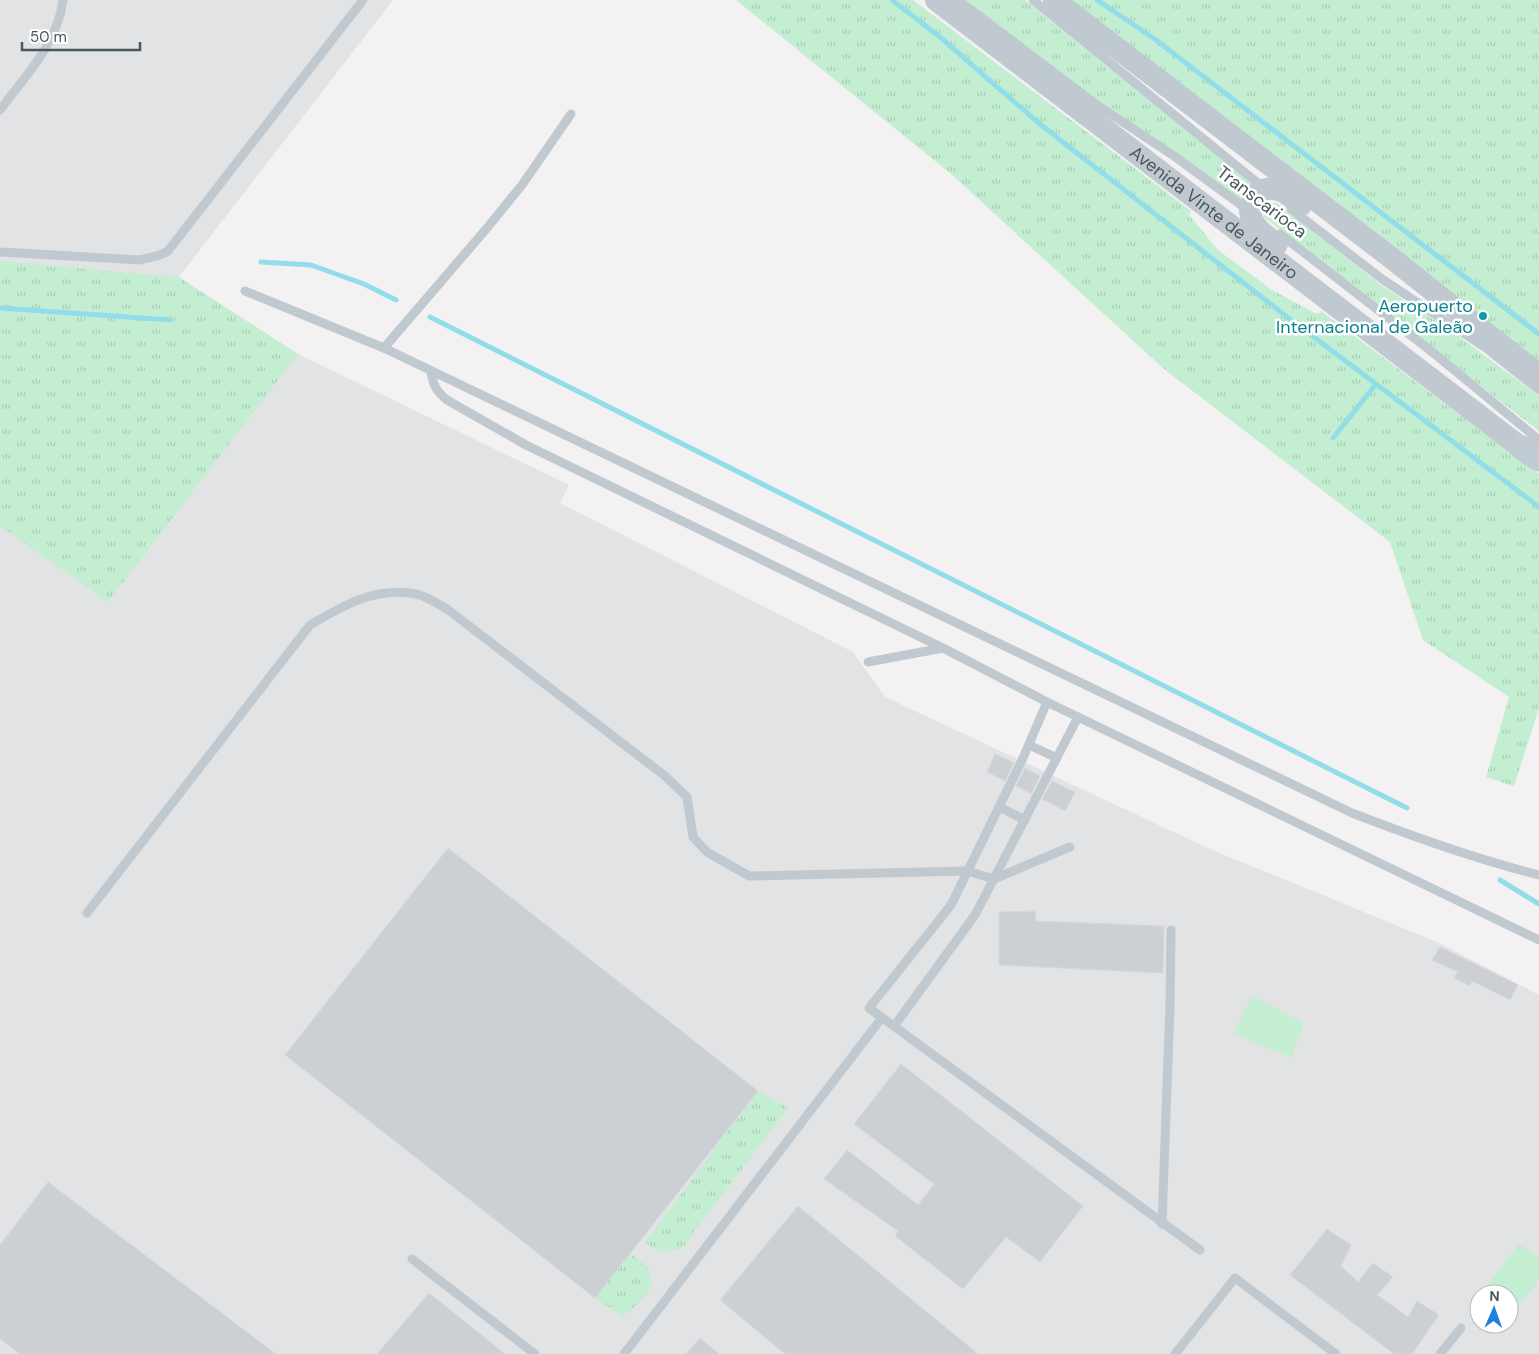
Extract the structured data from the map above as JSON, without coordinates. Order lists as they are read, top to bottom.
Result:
{
  "streets": {
    "street": ["Avenida Vinte de Janeiro"],
    "lane": ["Transcarioca"]
  },
  "crossings": [
    ["Transcarioca", "Avenida Vinte de Janeiro"]
  ],
  "places": ["Aeropuerto Internacional de Galeão"],
  "scale_bar": "50 m",
  "north": "top"
}
